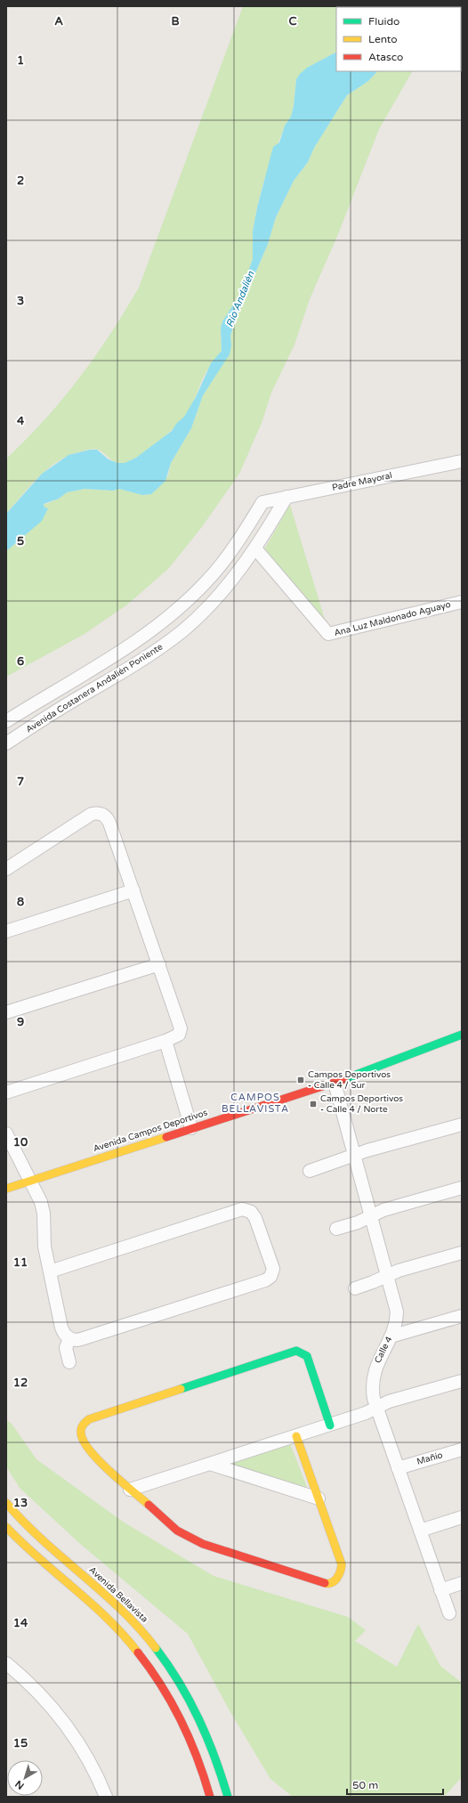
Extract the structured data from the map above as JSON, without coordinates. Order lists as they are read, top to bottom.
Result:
{
  "streets": {
    "street": [
      "Padre Mayoral",
      "Ana Luz Maldonado Aguayo",
      "Avenida Costanera Andalién Poniente",
      "Avenida Campos Deportivos",
      "Calle 4",
      "Mañío",
      "Avenida Bellavista"
    ]
  },
  "crossings": [
    ["Padre Mayoral", "Avenida Costanera Andalién Poniente"],
    ["Ana Luz Maldonado Aguayo", "Avenida Costanera Andalién Poniente"],
    ["Avenida Campos Deportivos", "Calle 4"],
    ["Calle 4", "Mañío"]
  ],
  "districts": ["CAMPOS BELLAVISTA"],
  "water": ["Río Andalién"],
  "places": {
    "transit": ["Campos Deportivos - Calle 4 / Sur", "Campos Deportivos - Calle 4 / Norte"]
  },
  "legend": ["Fluido", "Lento", "Atasco"],
  "scale_bar": "50 m",
  "north": "bottom left",
  "grid": {
    "columns": ["A", "B", "C"],
    "rows": [
      "1",
      "2",
      "3",
      "4",
      "5",
      "6",
      "7",
      "8",
      "9",
      "10",
      "11",
      "12",
      "13",
      "14",
      "15"
    ]
  }
}
